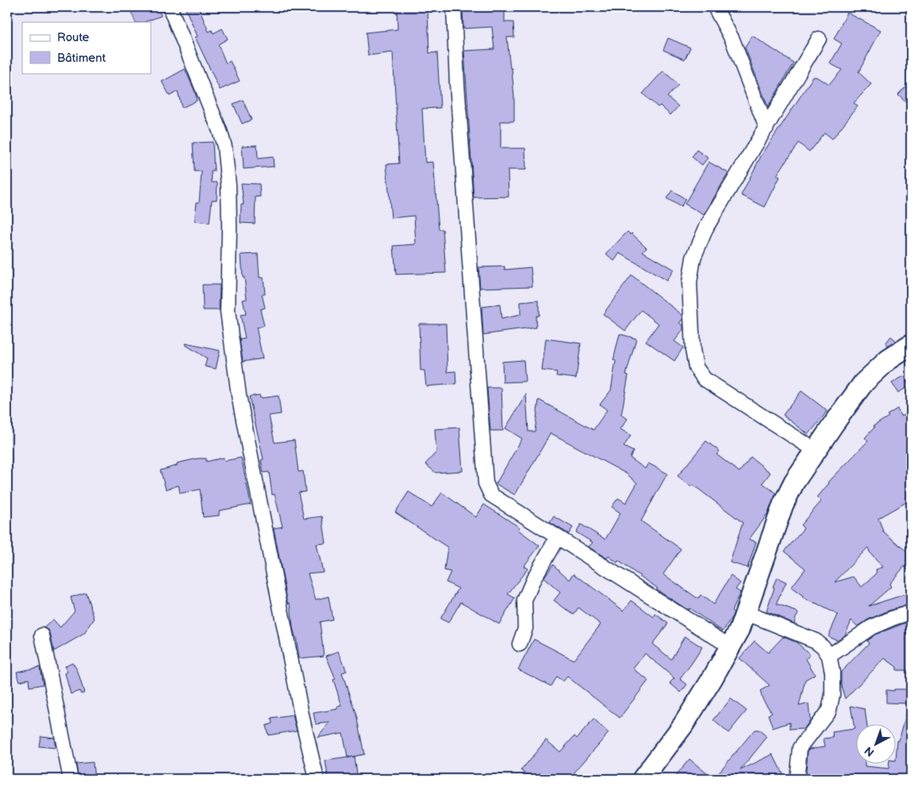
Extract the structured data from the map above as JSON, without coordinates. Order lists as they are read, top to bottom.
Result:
{
  "legend": ["Route", "Bâtiment"],
  "north": "bottom left"
}
